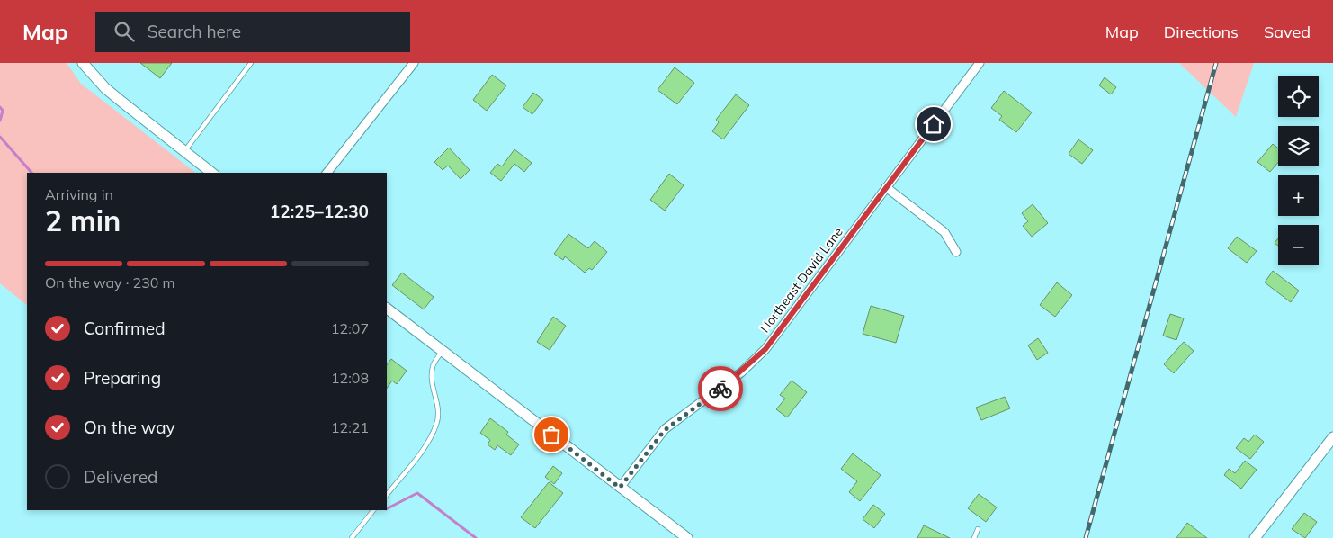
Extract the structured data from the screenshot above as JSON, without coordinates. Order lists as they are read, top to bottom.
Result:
{
  "streets": {
    "street": ["Northeast David Lane"]
  },
  "page": {
    "header": "Map",
    "search": "Search here",
    "nav": ["Map", "Directions", "Saved"],
    "map_buttons": ["+", "−"],
    "heading": ["2 min", "Arriving in", "12:25–12:30"],
    "bar": "On the way · 230 m",
    "list": [
      ["Confirmed", "12:07"],
      ["Preparing", "12:08"],
      ["On the way", "12:21"],
      "Delivered"
    ]
  }
}
